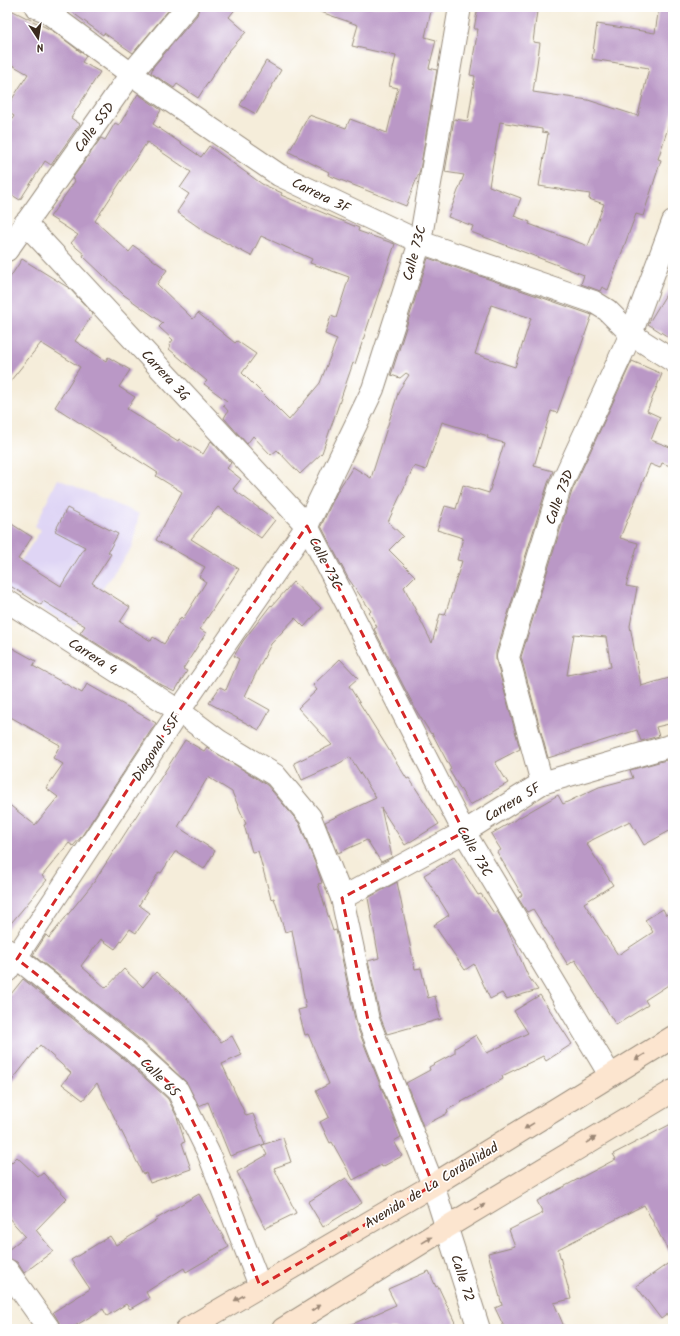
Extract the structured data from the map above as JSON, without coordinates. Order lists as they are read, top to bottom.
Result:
{
  "streets": {
    "main road": ["Avenida de La Cordialidad"],
    "street": [
      "Calle 55D",
      "Carrera 3F",
      "Calle 73C",
      "Carrera 3G",
      "Calle 73D",
      "Carrera 4",
      "Diagonal 55F",
      "Carrera 5F",
      "Calle 65",
      "Calle 72"
    ]
  },
  "crossings": [
    ["Calle 55D", "Carrera 3F"],
    ["Calle 55D", "Carrera 3G"],
    ["Carrera 3F", "Calle 73C"],
    ["Carrera 3F", "Calle 73D"],
    ["Calle 73C", "Carrera 3G"],
    ["Calle 73C", "Diagonal 55F"],
    ["Calle 73C", "Carrera 5F"],
    ["Calle 73C", "Avenida de La Cordialidad"],
    ["Carrera 3G", "Diagonal 55F"],
    ["Calle 73D", "Carrera 5F"],
    ["Carrera 4", "Diagonal 55F"],
    ["Carrera 4", "Carrera 5F"],
    ["Carrera 4", "Calle 72"],
    ["Diagonal 55F", "Calle 65"],
    ["Carrera 5F", "Calle 72"],
    ["Calle 65", "Avenida de La Cordialidad"],
    ["Avenida de La Cordialidad", "Calle 72"]
  ],
  "north": "bottom"
}
